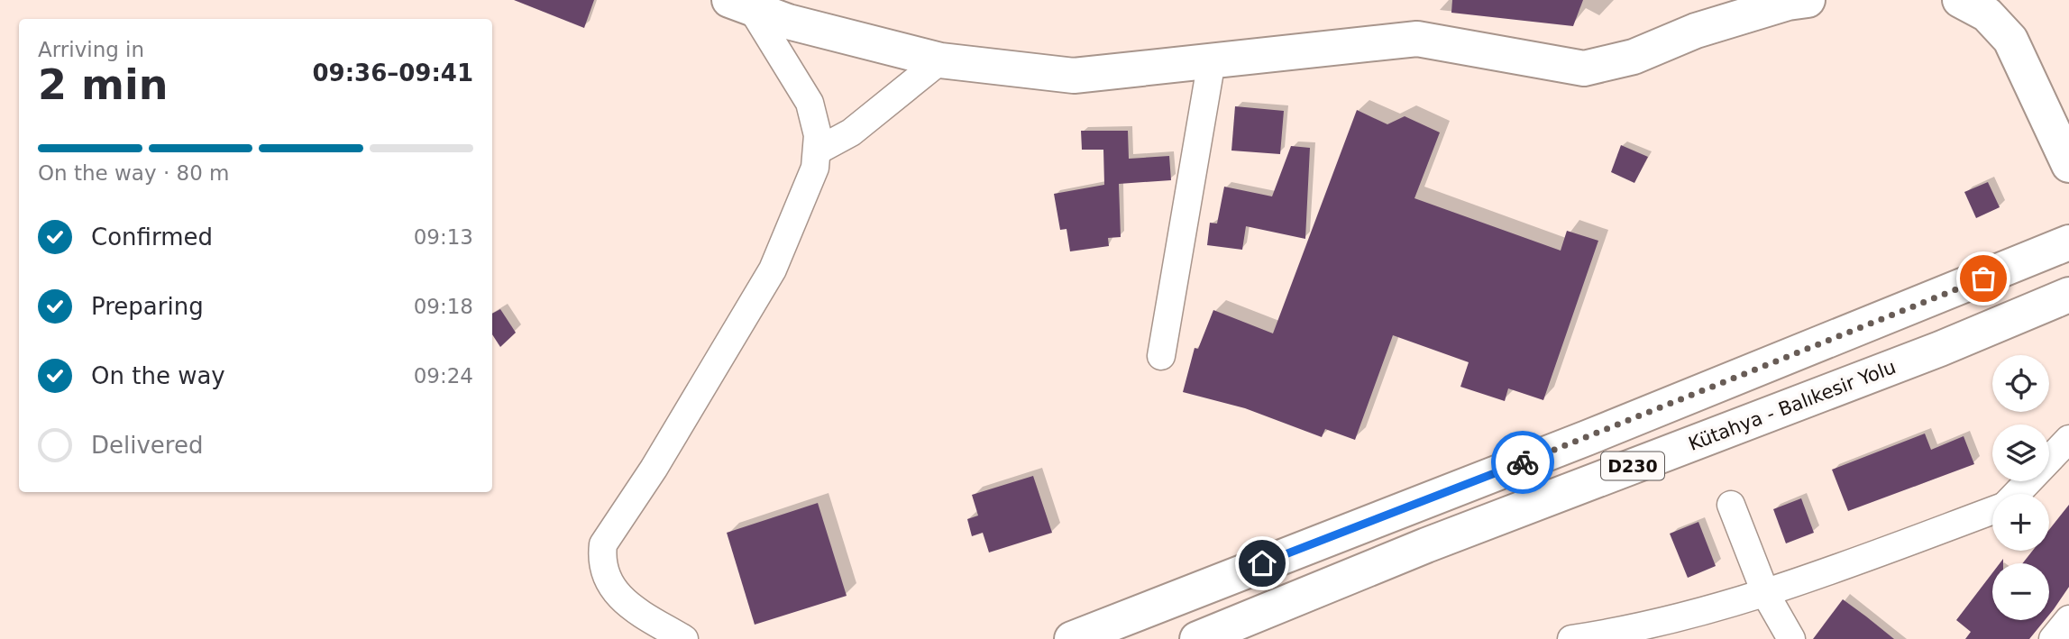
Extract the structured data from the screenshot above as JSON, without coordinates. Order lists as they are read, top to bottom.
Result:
{
  "streets": {
    "main road": ["Kütahya - Balıkesir Yolu", "D230"]
  },
  "page": {
    "heading": ["2 min", "Arriving in", "09:36–09:41"],
    "bar": "On the way · 80 m",
    "list": [
      ["Confirmed", "09:13"],
      ["Preparing", "09:18"],
      ["On the way", "09:24"],
      "Delivered"
    ],
    "map_buttons": ["+", "−"]
  }
}
